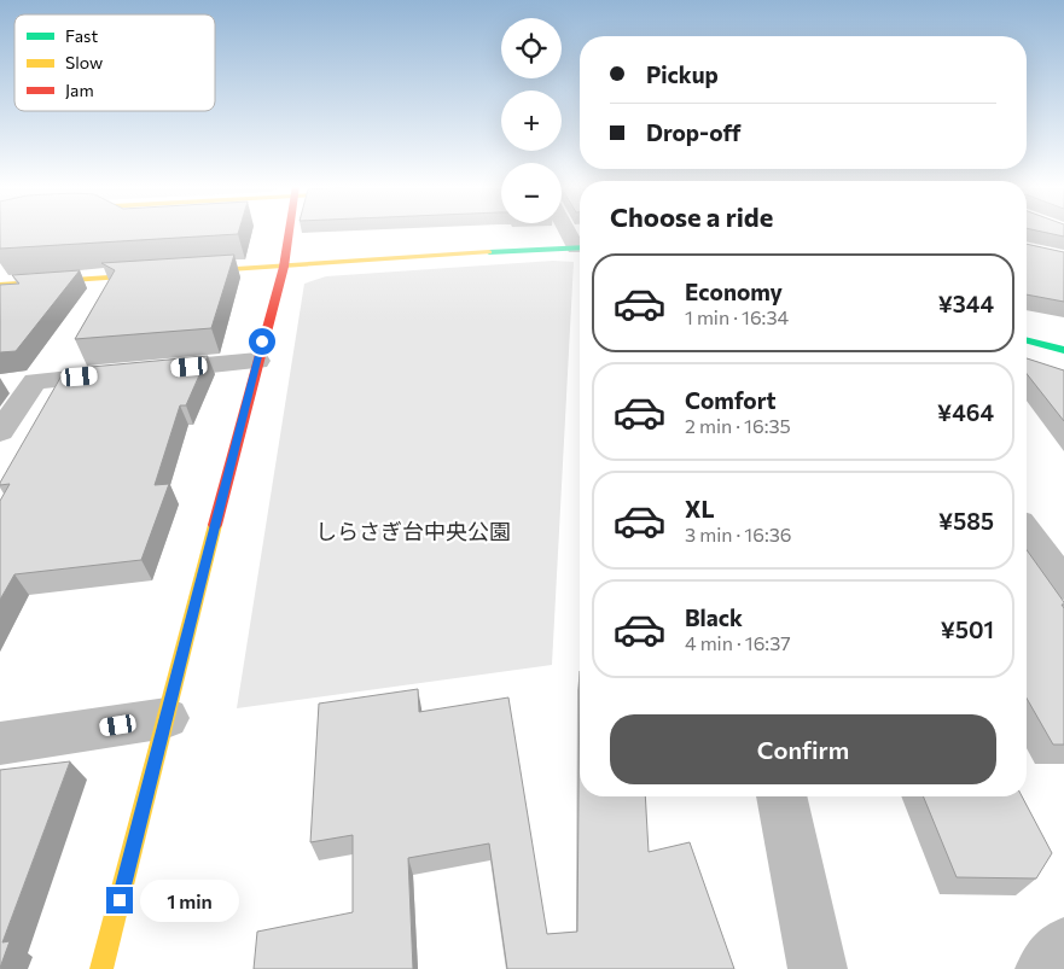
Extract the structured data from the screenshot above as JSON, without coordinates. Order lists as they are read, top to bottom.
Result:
{
  "parks": ["しらさぎ台中央公園"],
  "legend": ["Fast", "Slow", "Jam"],
  "page": {
    "map_buttons": ["+", "−"],
    "banner": ["Pickup", "Drop-off"],
    "heading": "Choose a ride",
    "list": [
      {
        "name": "Economy",
        "note": "1 min · 16:34",
        "value": "¥344"
      },
      {
        "name": "Comfort",
        "note": "2 min · 16:35",
        "value": "¥464"
      },
      {
        "name": "XL",
        "note": "3 min · 16:36",
        "value": "¥585"
      },
      {
        "name": "Black",
        "note": "4 min · 16:37",
        "value": "¥501"
      }
    ],
    "buttons": "Confirm",
    "bubble": "1 min"
  }
}
